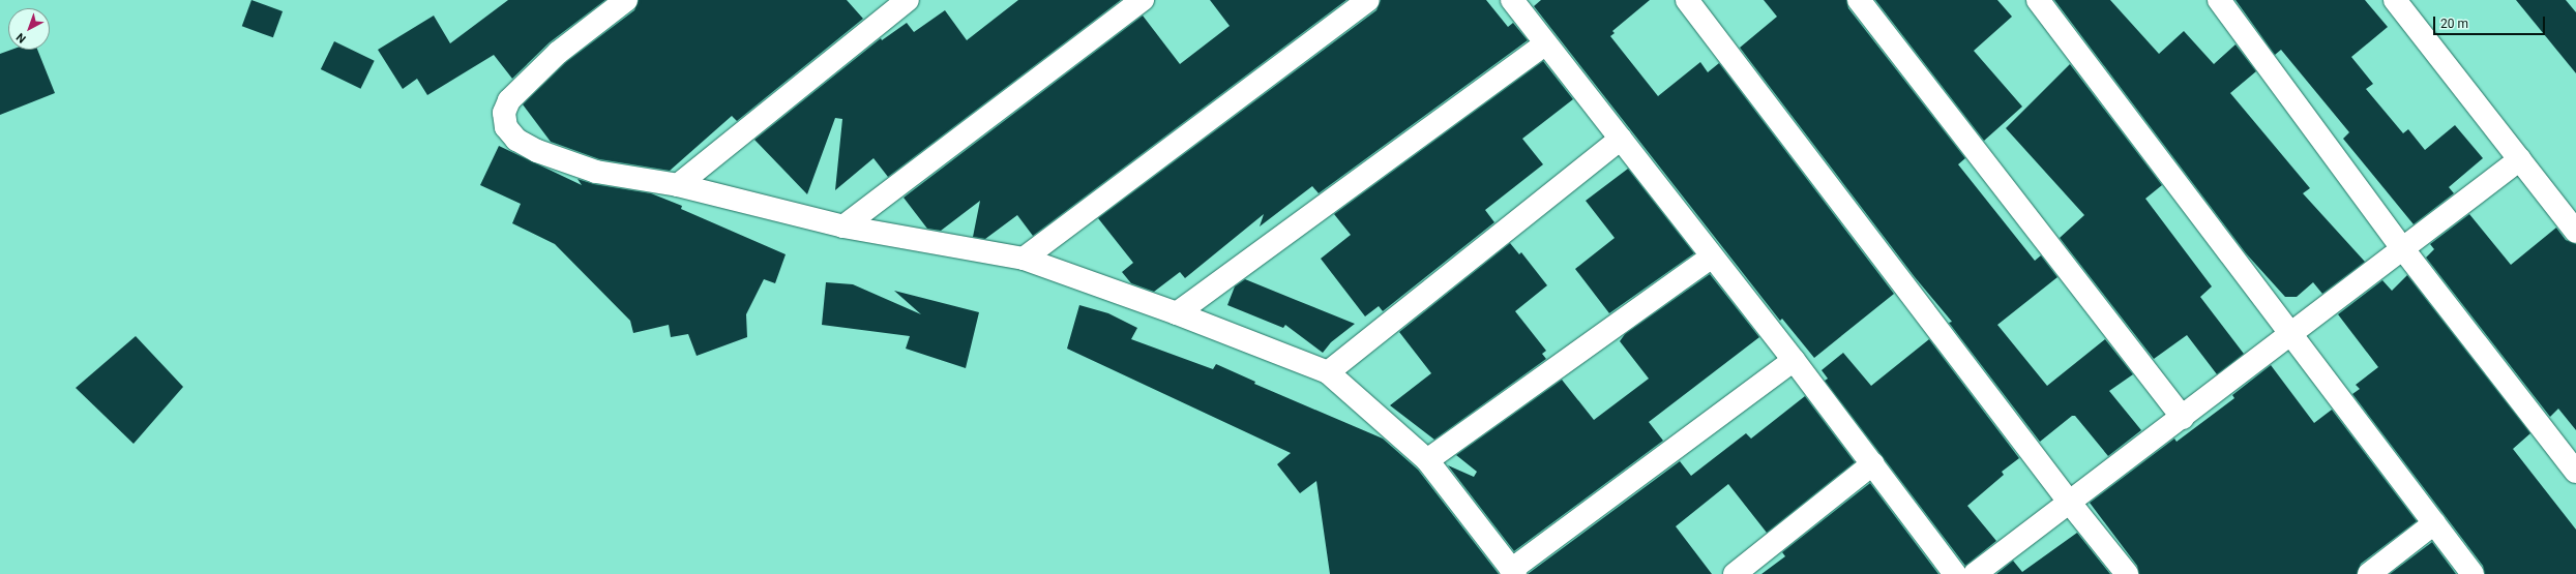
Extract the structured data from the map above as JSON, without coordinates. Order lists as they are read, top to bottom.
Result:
{
  "scale_bar": "20 m",
  "north": "bottom left"
}
